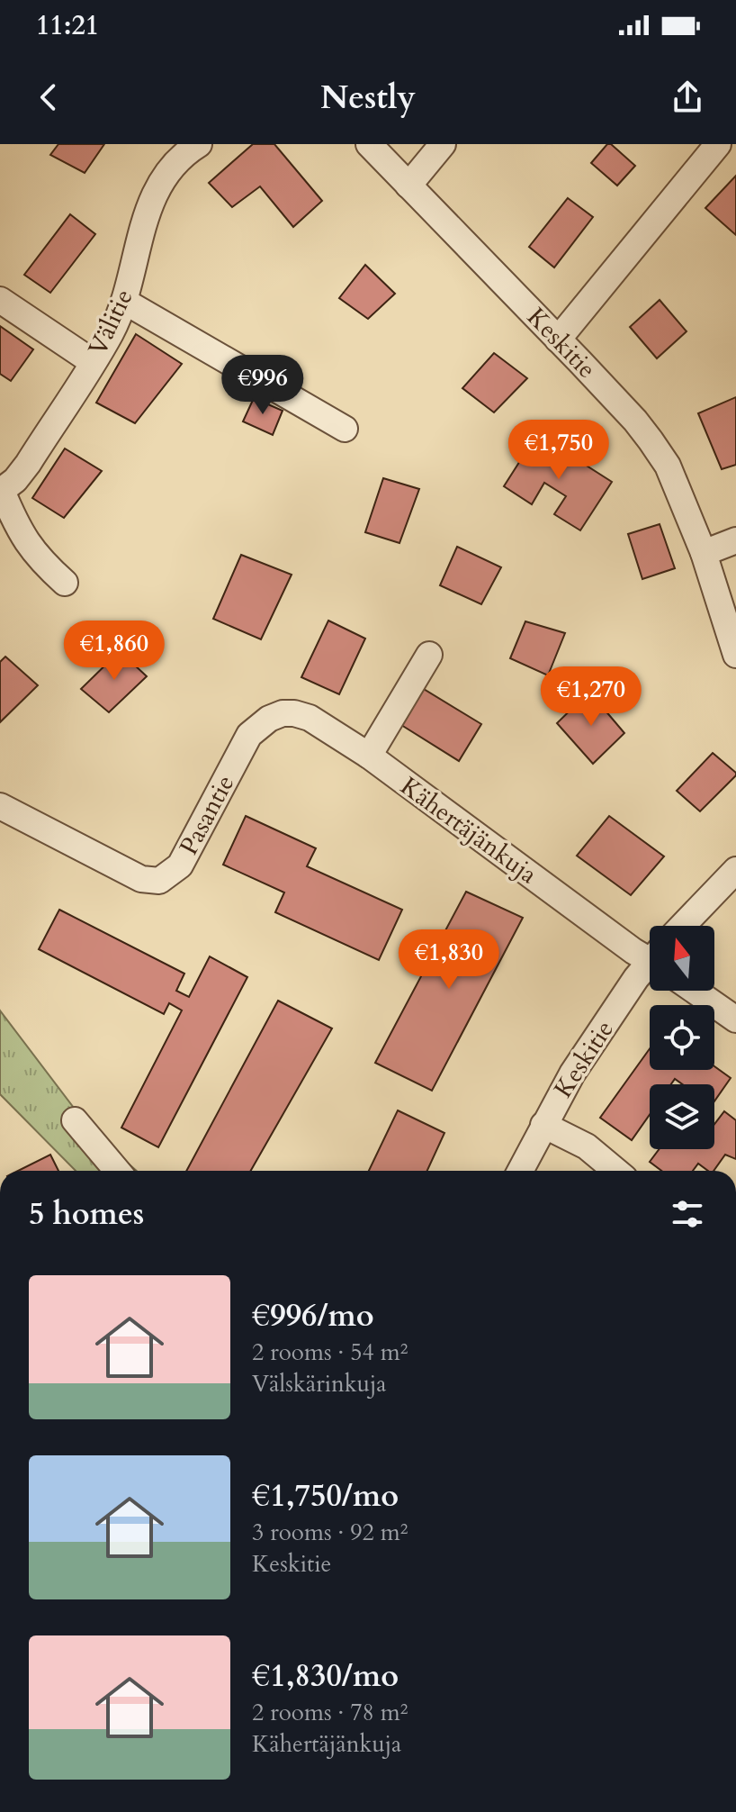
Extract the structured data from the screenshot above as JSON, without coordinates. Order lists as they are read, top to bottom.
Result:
{
  "streets": {
    "street": [
      "Välitie",
      "Keskitie",
      "Pasantie",
      "Kähertäjänkuja"
    ]
  },
  "crossings": [
    ["Pasantie", "Kähertäjänkuja"]
  ],
  "north": "top",
  "page": {
    "status": "11:21",
    "header": "Nestly",
    "price": [
      "€996",
      "€1,750",
      "€1,860",
      "€1,270",
      "€1,830"
    ],
    "heading": "5 homes",
    "list": [
      {
        "name": "€996/mo",
        "note": "2 rooms · 54 m² · Välskärinkuja"
      },
      {
        "name": "€1,750/mo",
        "note": "3 rooms · 92 m² · Keskitie"
      },
      {
        "name": "€1,830/mo",
        "note": "2 rooms · 78 m² · Kähertäjänkuja"
      }
    ]
  }
}
